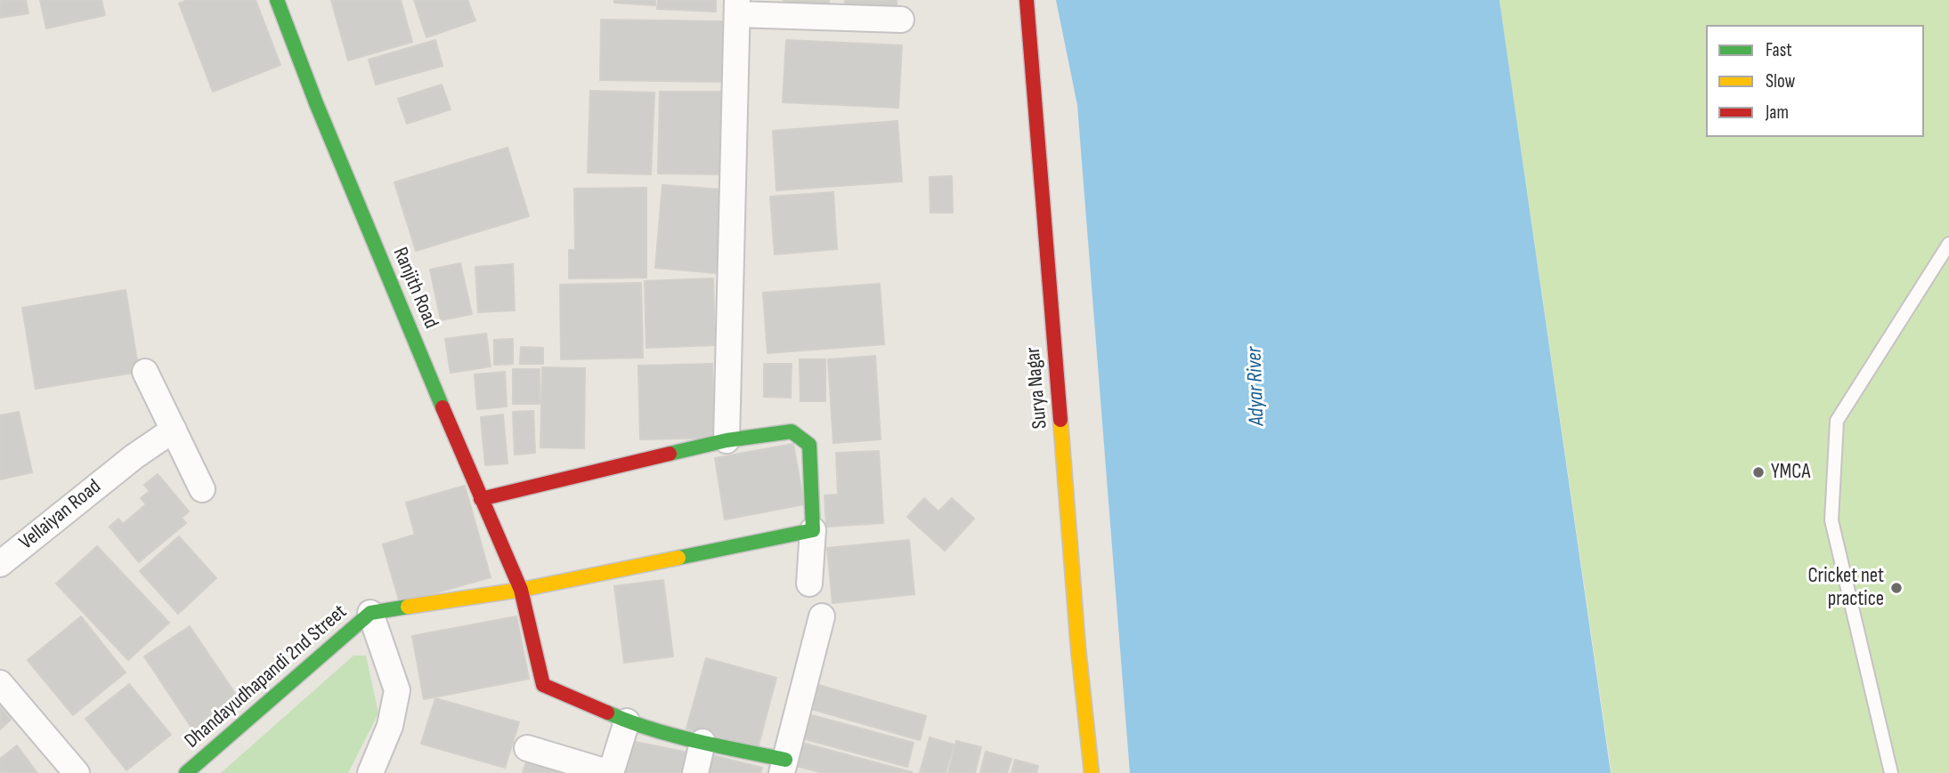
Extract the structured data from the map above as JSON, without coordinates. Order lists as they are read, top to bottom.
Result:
{
  "streets": {
    "street": [
      "Ranjith Road",
      "Surya Nagar",
      "Vellaiyan Road",
      "Dhandayudhapandi 2nd Street"
    ]
  },
  "crossings": [
    ["Ranjith Road", "Dhandayudhapandi 2nd Street"]
  ],
  "water": ["Adyar River"],
  "places": ["YMCA", "Cricket net practice"],
  "legend": ["Fast", "Slow", "Jam"]
}
